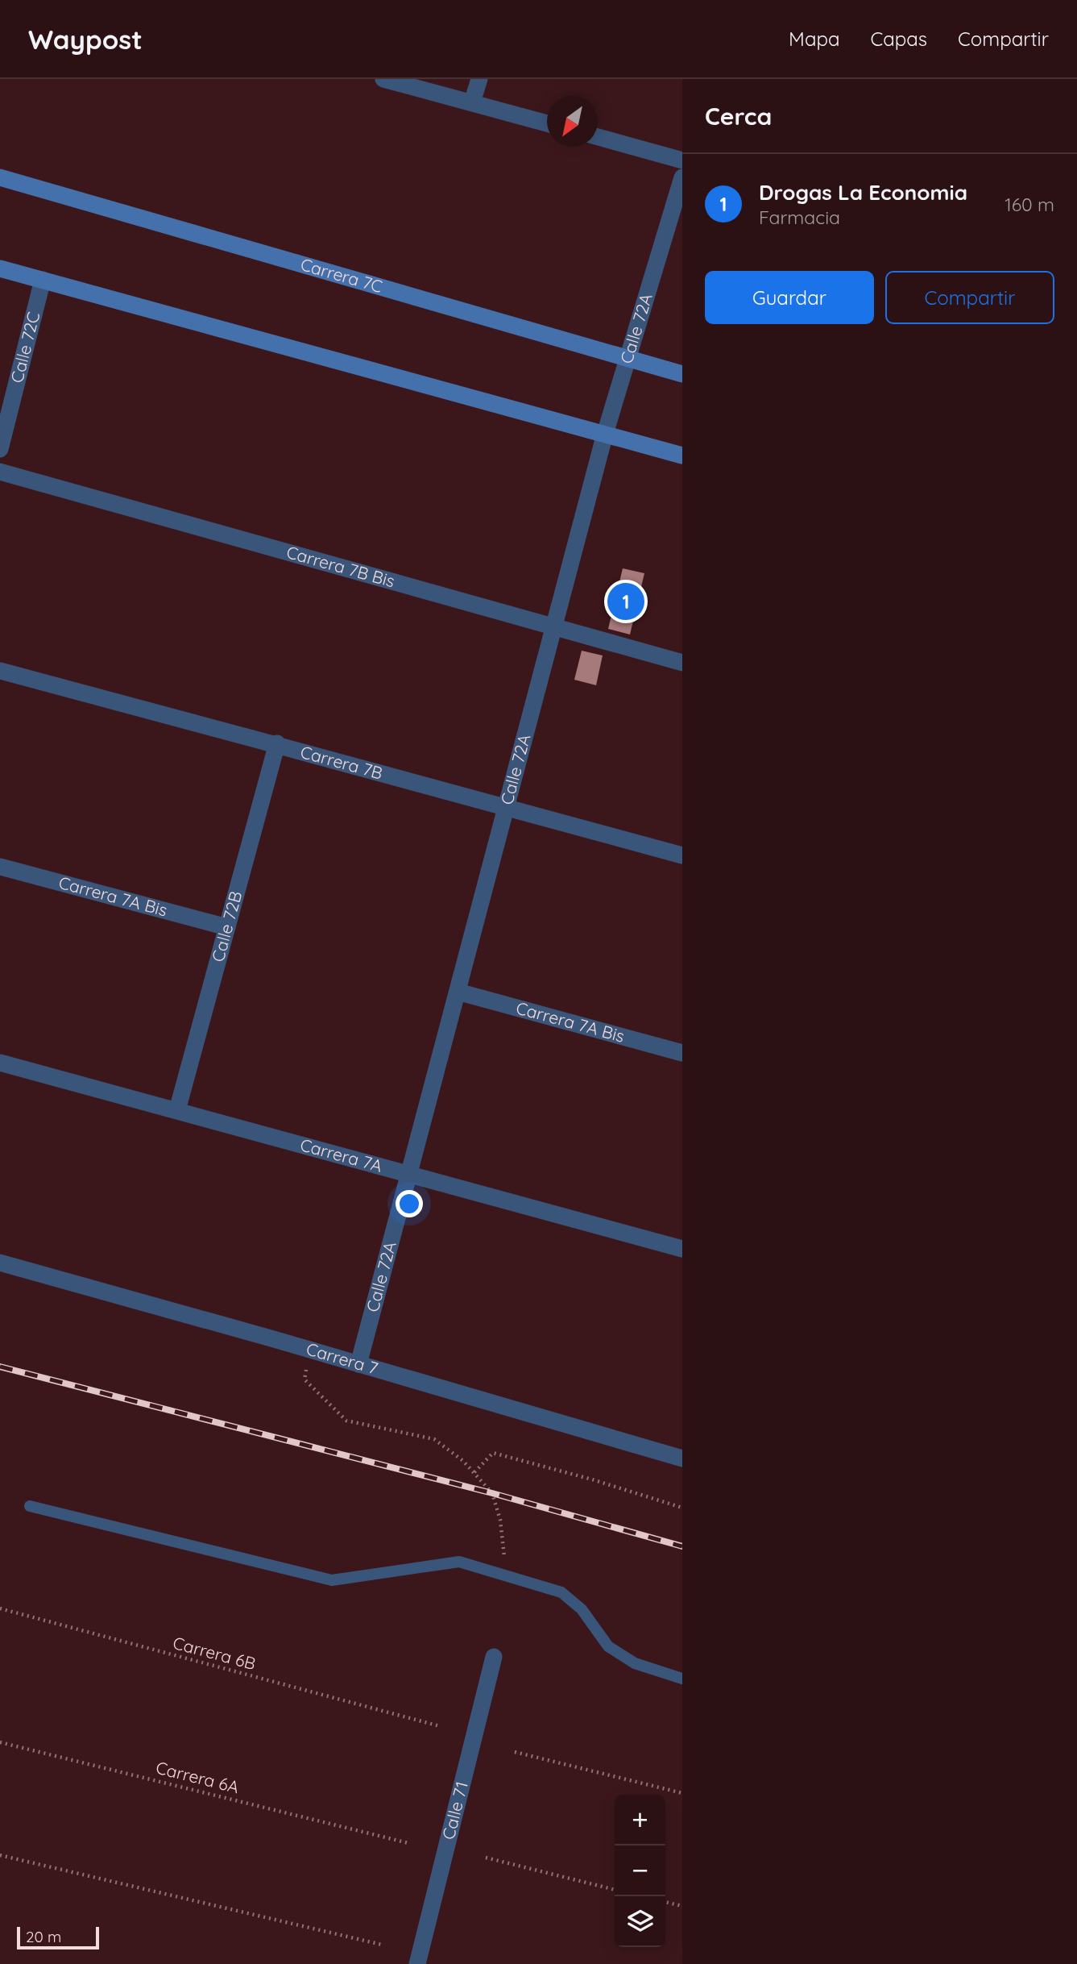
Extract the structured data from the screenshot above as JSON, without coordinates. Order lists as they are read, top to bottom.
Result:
{
  "streets": {
    "street": [
      "Carrera 7C",
      "Calle 72A",
      "Calle 72C",
      "Carrera 7B Bis",
      "Carrera 7B",
      "Carrera 7A Bis",
      "Calle 72B",
      "Carrera 7A",
      "Carrera 7",
      "Calle 71"
    ],
    "path": ["Carrera 6B", "Carrera 6A"]
  },
  "crossings": [
    ["Carrera 7C", "Calle 72A"],
    ["Calle 72A", "Carrera 7B Bis"],
    ["Calle 72A", "Carrera 7B"],
    ["Calle 72A", "Carrera 7A Bis"],
    ["Calle 72A", "Carrera 7A"],
    ["Calle 72A", "Carrera 7"],
    ["Carrera 7B", "Calle 72B"],
    ["Carrera 7A Bis", "Calle 72B"],
    ["Calle 72B", "Carrera 7A"]
  ],
  "scale_bar": "20 m",
  "north": "bottom left",
  "page": {
    "header": "Waypost",
    "nav": ["Mapa", "Capas", "Compartir"],
    "heading": "Cerca",
    "list": [
      {
        "mark": "1",
        "name": "Drogas La Economia",
        "note": "Farmacia",
        "value": "160 m"
      }
    ],
    "buttons": ["Guardar", "Compartir"],
    "pins": "1",
    "map_buttons": ["+", "−"],
    "scale": "20 m"
  }
}
